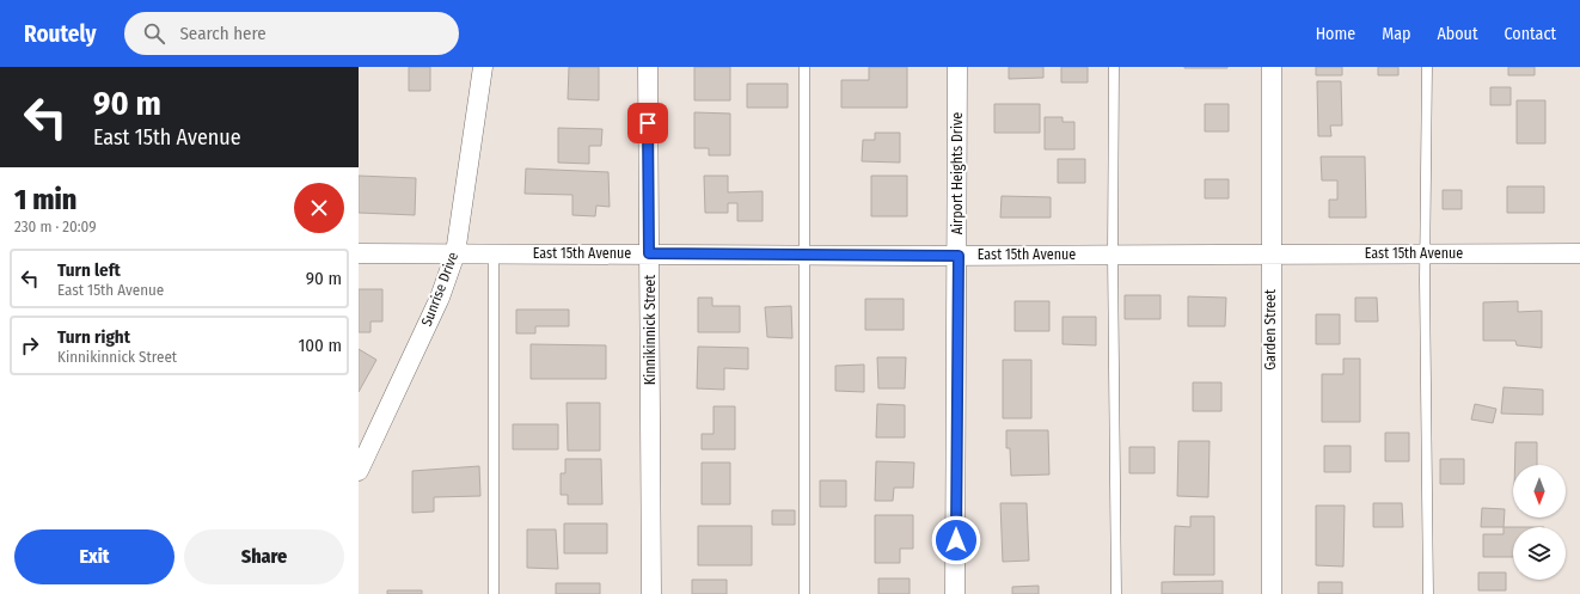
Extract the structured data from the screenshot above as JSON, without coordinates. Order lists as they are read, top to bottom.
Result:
{
  "streets": {
    "street": [
      "Airport Heights Drive",
      "East 15th Avenue",
      "Sunrise Drive",
      "Kinnikinnick Street",
      "Garden Street"
    ]
  },
  "crossings": [
    ["Airport Heights Drive", "East 15th Avenue"],
    ["East 15th Avenue", "Sunrise Drive"],
    ["East 15th Avenue", "Kinnikinnick Street"],
    ["East 15th Avenue", "Garden Street"]
  ],
  "north": "bottom",
  "page": {
    "header": "Routely",
    "search": "Search here",
    "nav": [
      "Home",
      "Map",
      "About",
      "Contact"
    ],
    "turn": ["90 m", "East 15th Avenue"],
    "heading": ["1 min", "230 m · 20:09"],
    "list": [
      {
        "name": "Turn left",
        "note": "East 15th Avenue",
        "value": "90 m"
      },
      {
        "name": "Turn right",
        "note": "Kinnikinnick Street",
        "value": "100 m"
      }
    ],
    "buttons": ["Exit", "Share"]
  }
}
